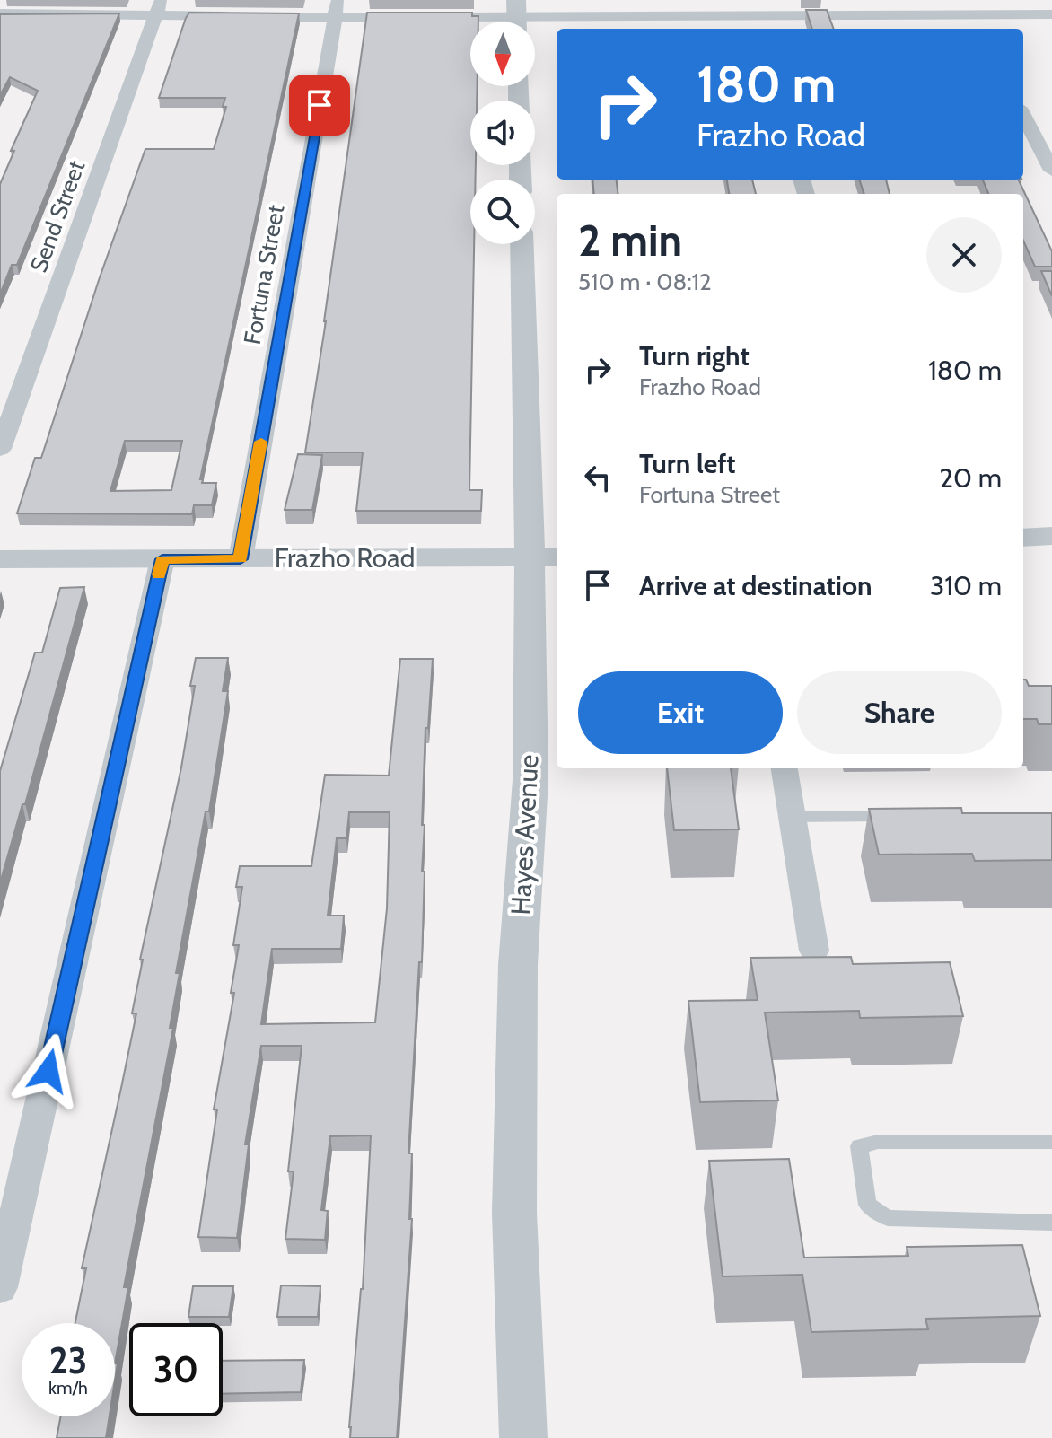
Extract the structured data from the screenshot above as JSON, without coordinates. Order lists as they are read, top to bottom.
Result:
{
  "streets": {
    "street": [
      "Send Street",
      "Fortuna Street",
      "Frazho Road",
      "Hayes Avenue"
    ]
  },
  "crossings": [
    ["Fortuna Street", "Frazho Road"],
    ["Frazho Road", "Hayes Avenue"]
  ],
  "north": "bottom",
  "page": {
    "turn": ["180 m", "Frazho Road"],
    "heading": ["2 min", "510 m · 08:12"],
    "list": [
      {
        "name": "Turn right",
        "note": "Frazho Road",
        "value": "180 m"
      },
      {
        "name": "Turn left",
        "note": "Fortuna Street",
        "value": "20 m"
      },
      {
        "name": "Arrive at destination",
        "value": "310 m"
      }
    ],
    "buttons": ["Exit", "Share"],
    "speed": "23 km/h",
    "limit": "30"
  }
}
